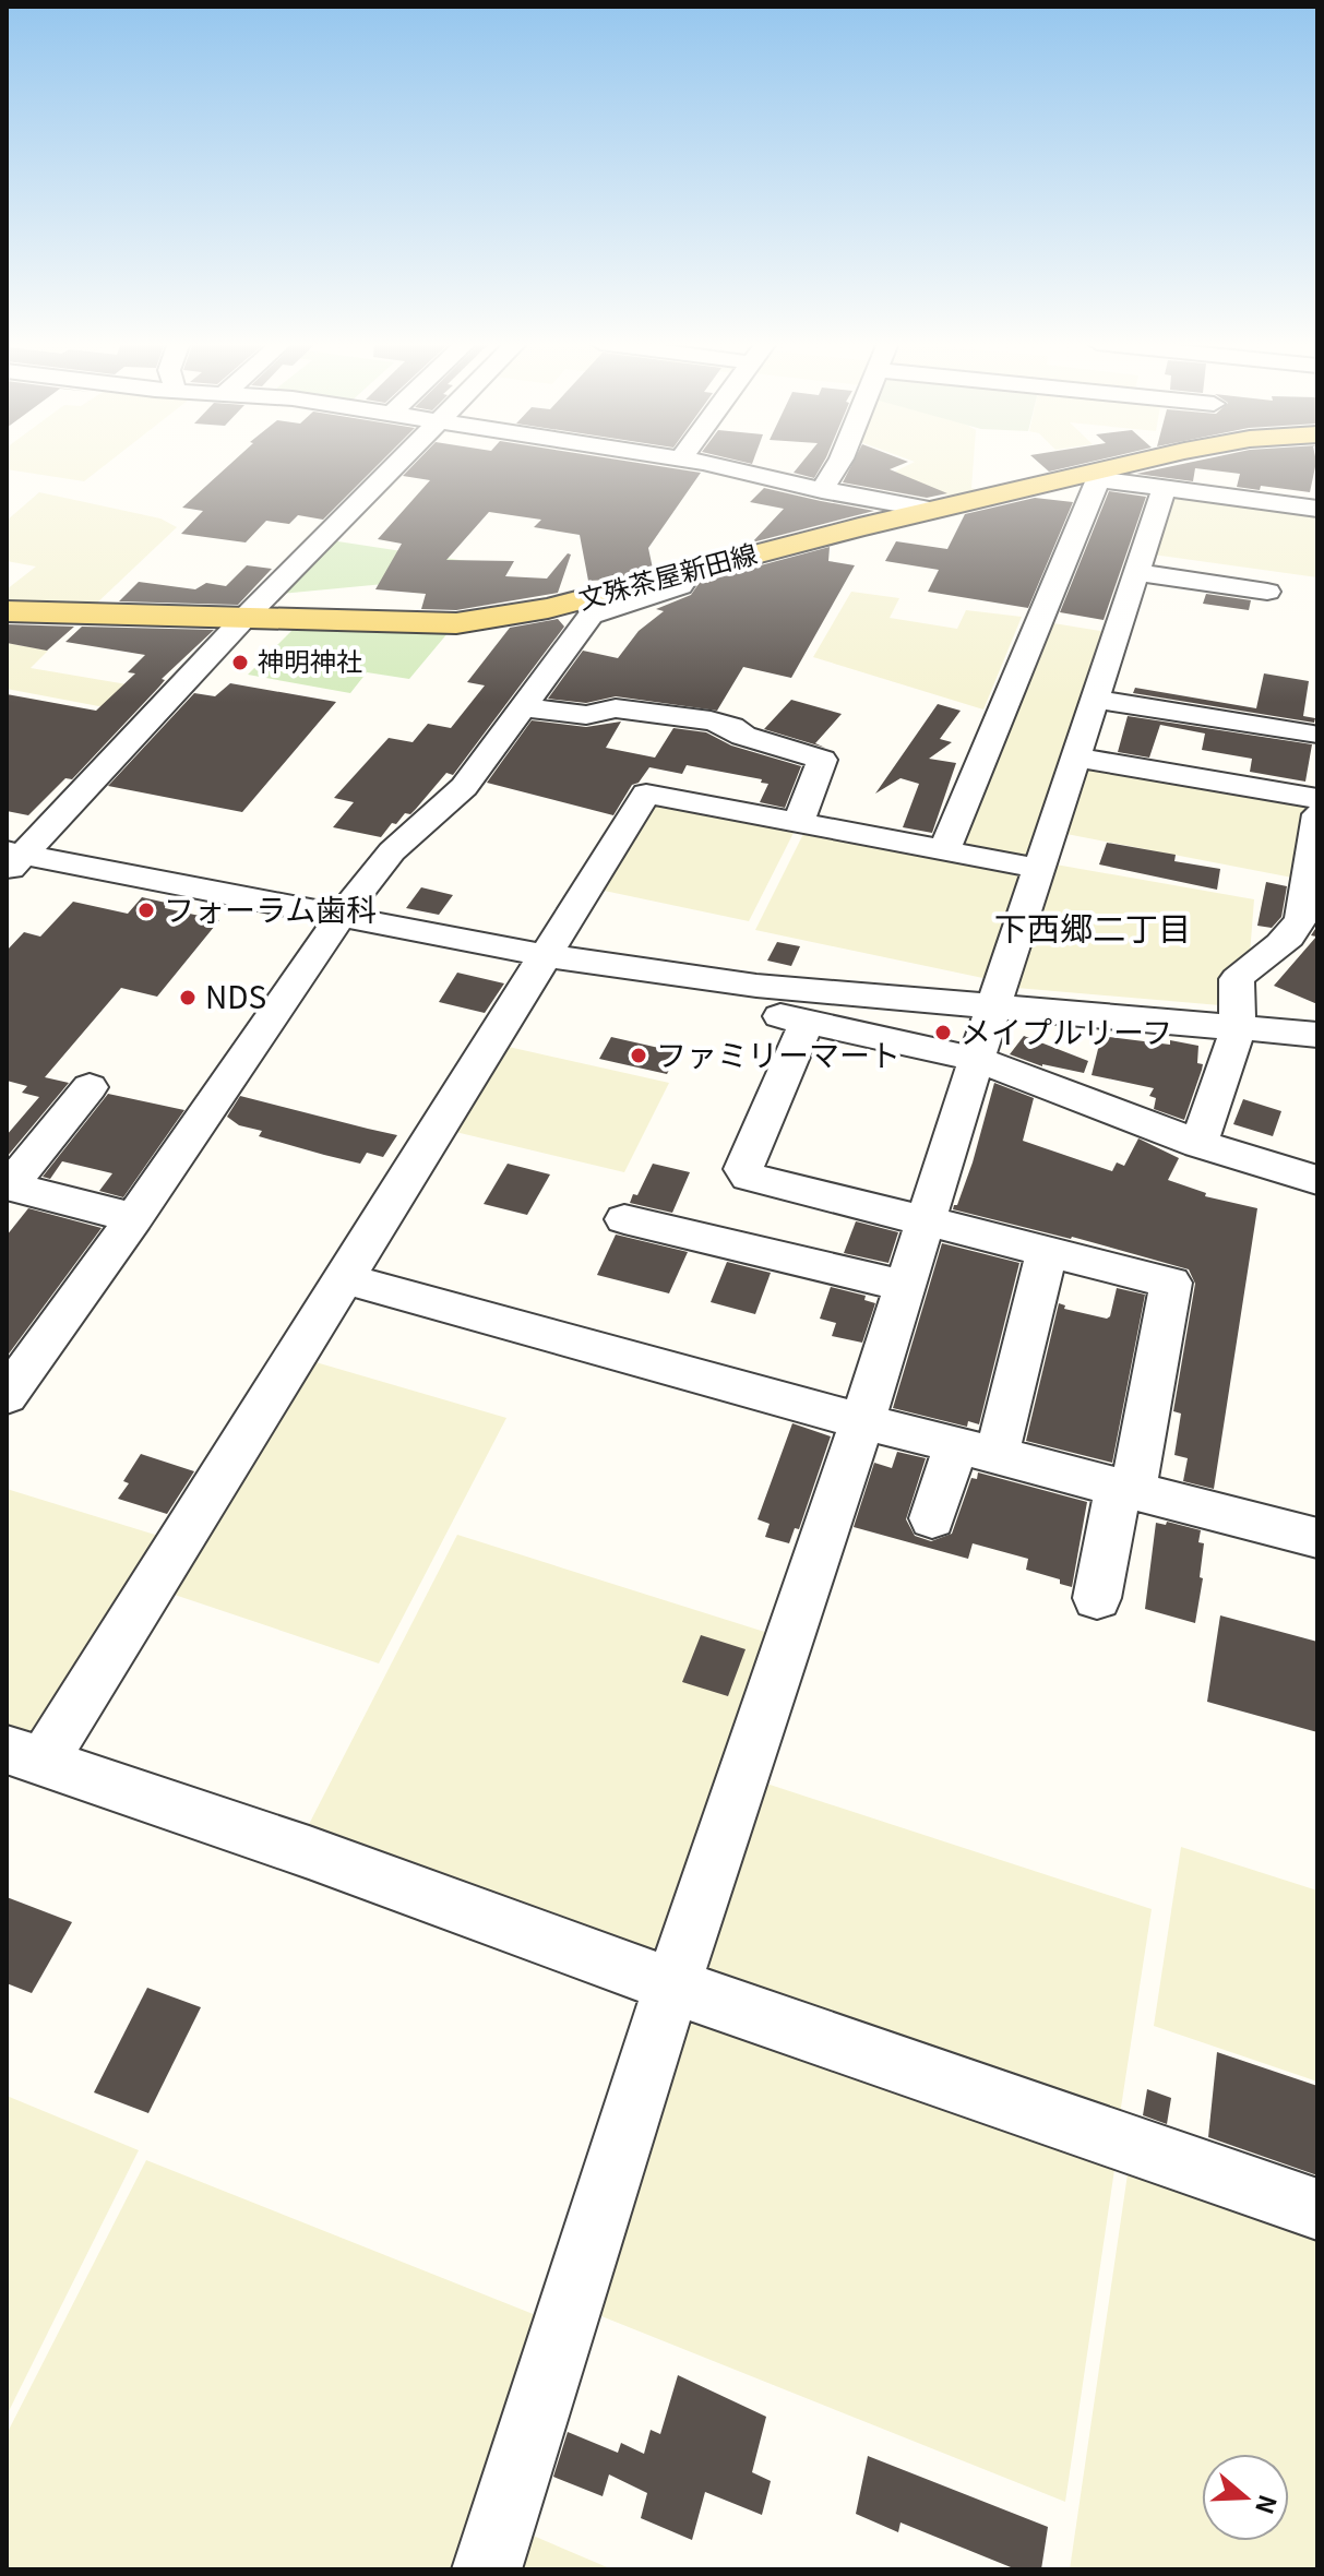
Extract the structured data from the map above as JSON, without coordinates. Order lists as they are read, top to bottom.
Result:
{
  "streets": {
    "main road": ["文殊茶屋新田線"]
  },
  "districts": ["下西郷二丁目"],
  "places": [
    "神明神社",
    "フォーラム歯科",
    "NDS",
    "メイプルリーフ",
    "ファミリーマート"
  ],
  "north": "right"
}
